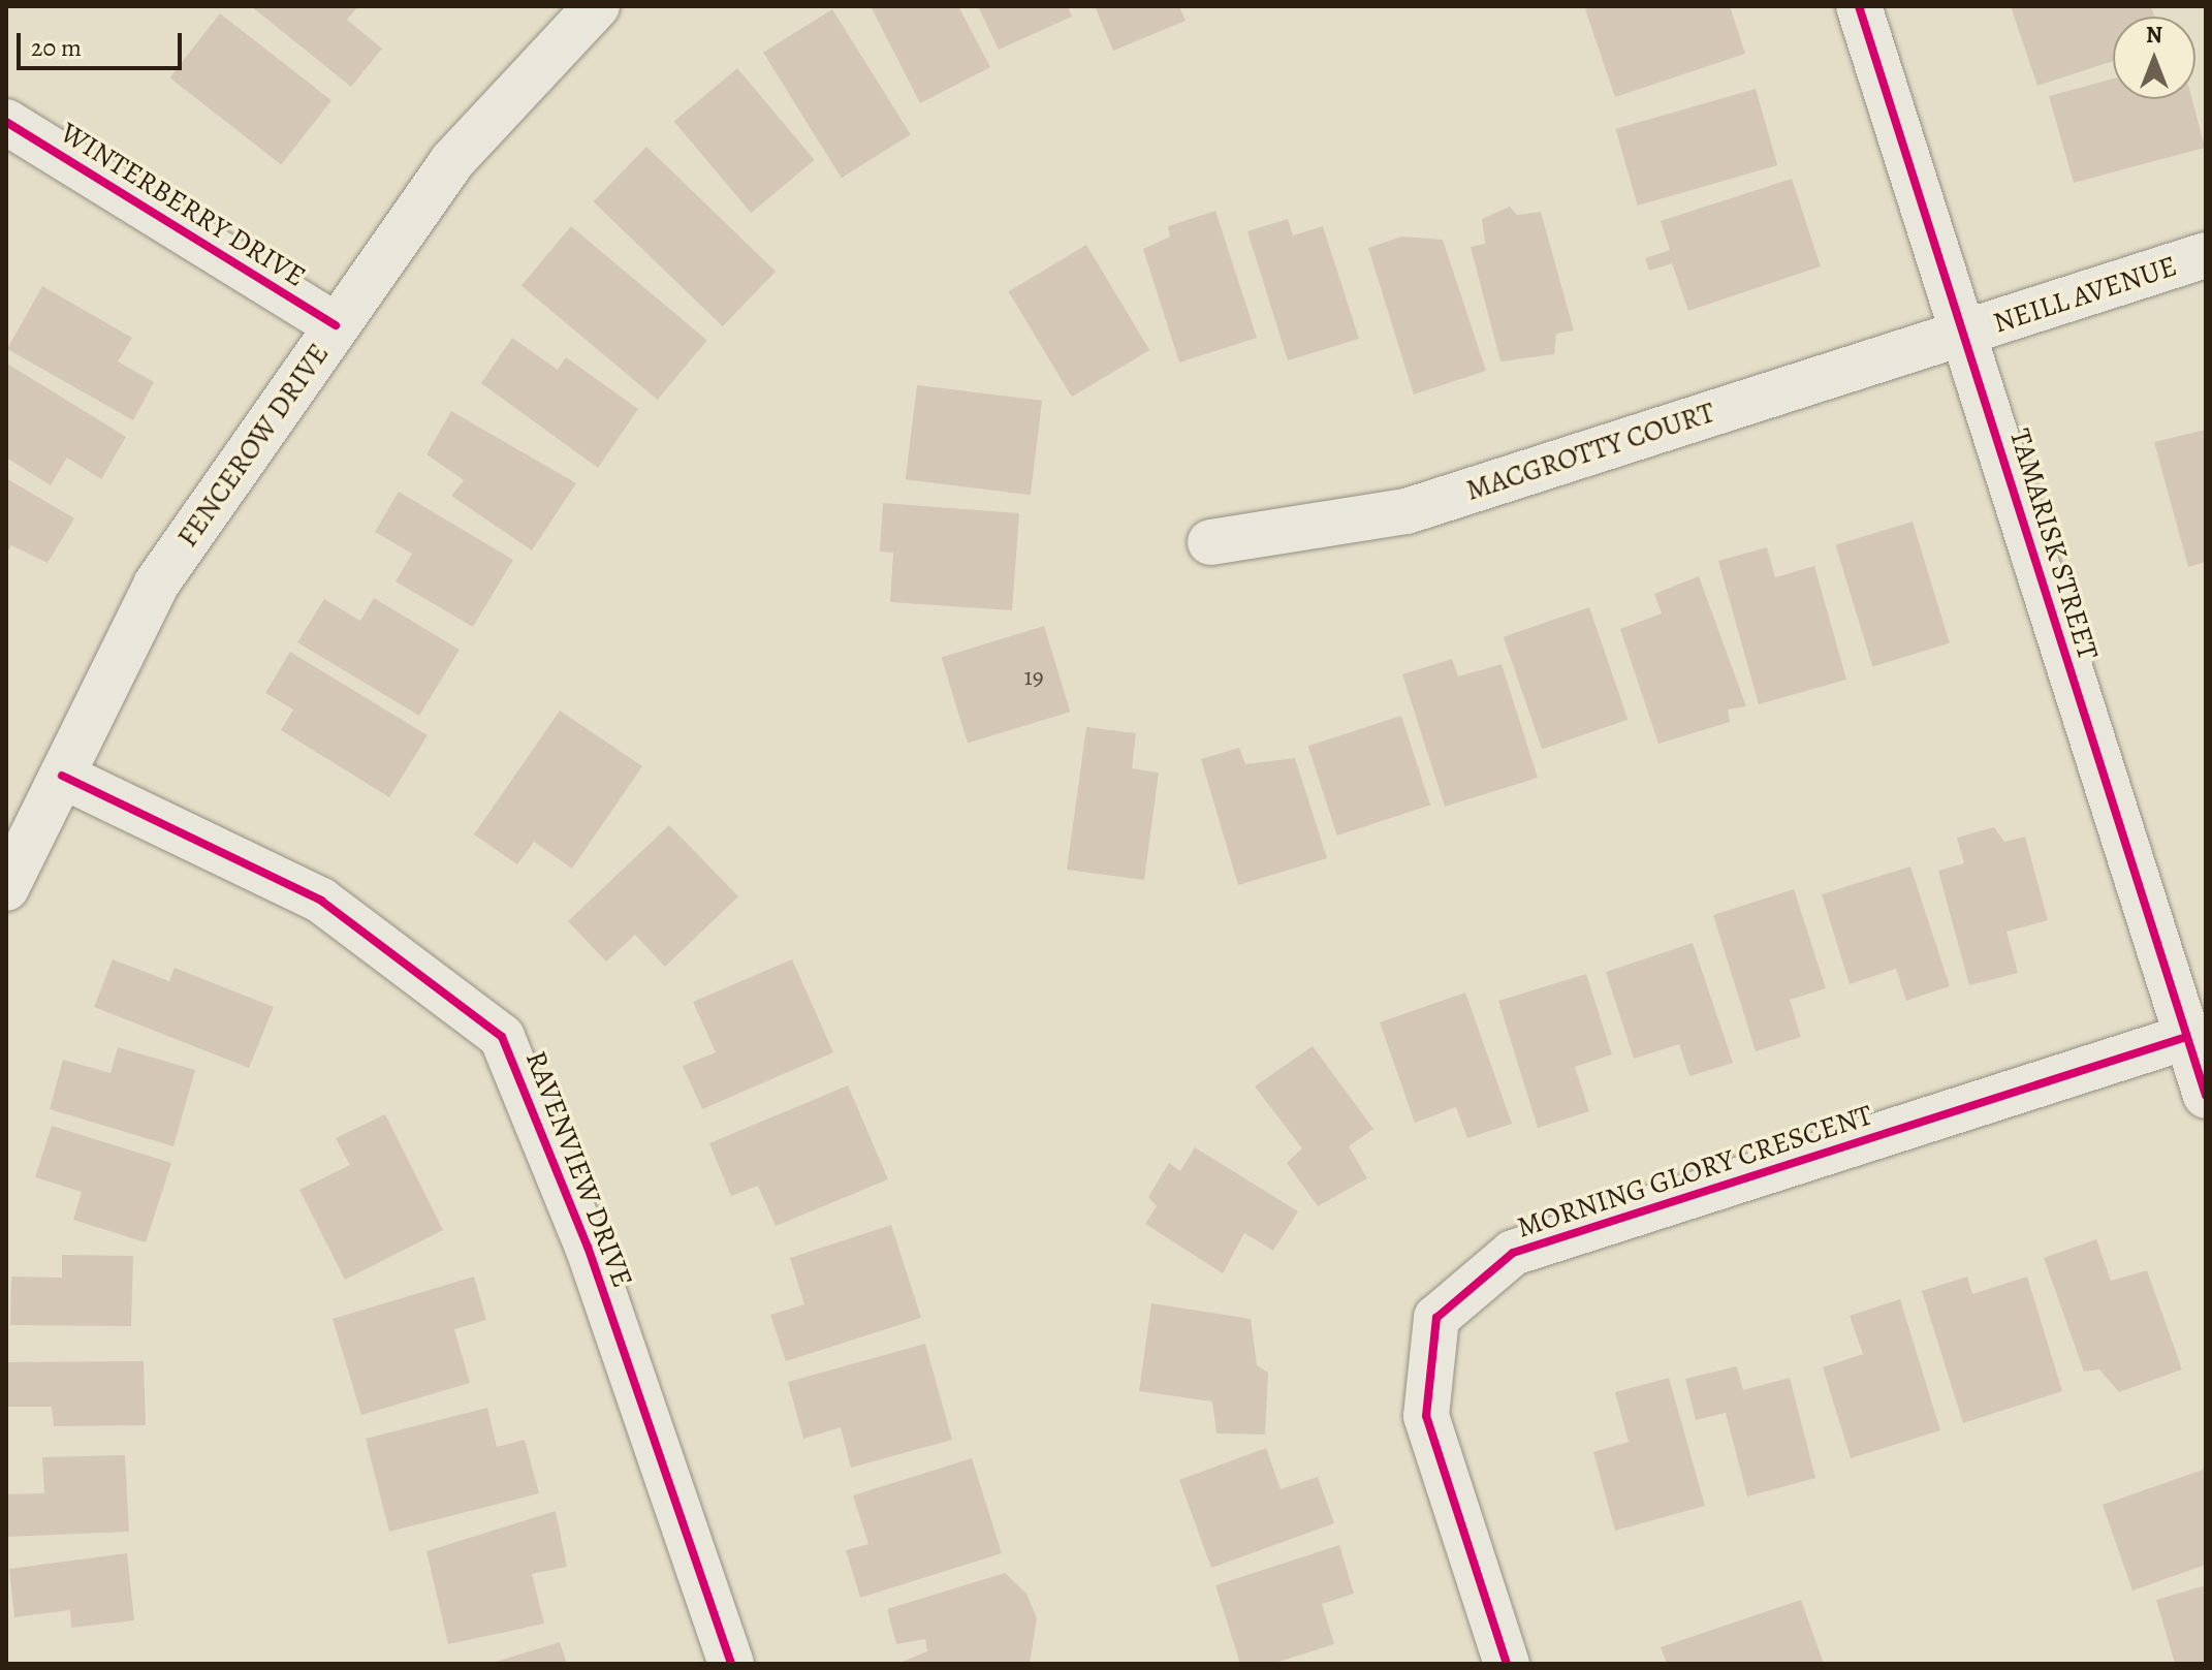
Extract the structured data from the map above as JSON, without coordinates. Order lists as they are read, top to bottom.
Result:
{
  "streets": {
    "street": [
      "WINTERBERRY DRIVE",
      "NEILL AVENUE",
      "FENCEROW DRIVE",
      "MACGROTTY COURT",
      "TAMARISK STREET",
      "RAVENVIEW DRIVE",
      "MORNING GLORY CRESCENT"
    ]
  },
  "crossings": [
    ["WINTERBERRY DRIVE", "FENCEROW DRIVE"],
    ["NEILL AVENUE", "MACGROTTY COURT"],
    ["NEILL AVENUE", "TAMARISK STREET"],
    ["FENCEROW DRIVE", "RAVENVIEW DRIVE"],
    ["MACGROTTY COURT", "TAMARISK STREET"],
    ["TAMARISK STREET", "MORNING GLORY CRESCENT"]
  ],
  "house_numbers": ["19"],
  "scale_bar": "20 m",
  "north": "top"
}
